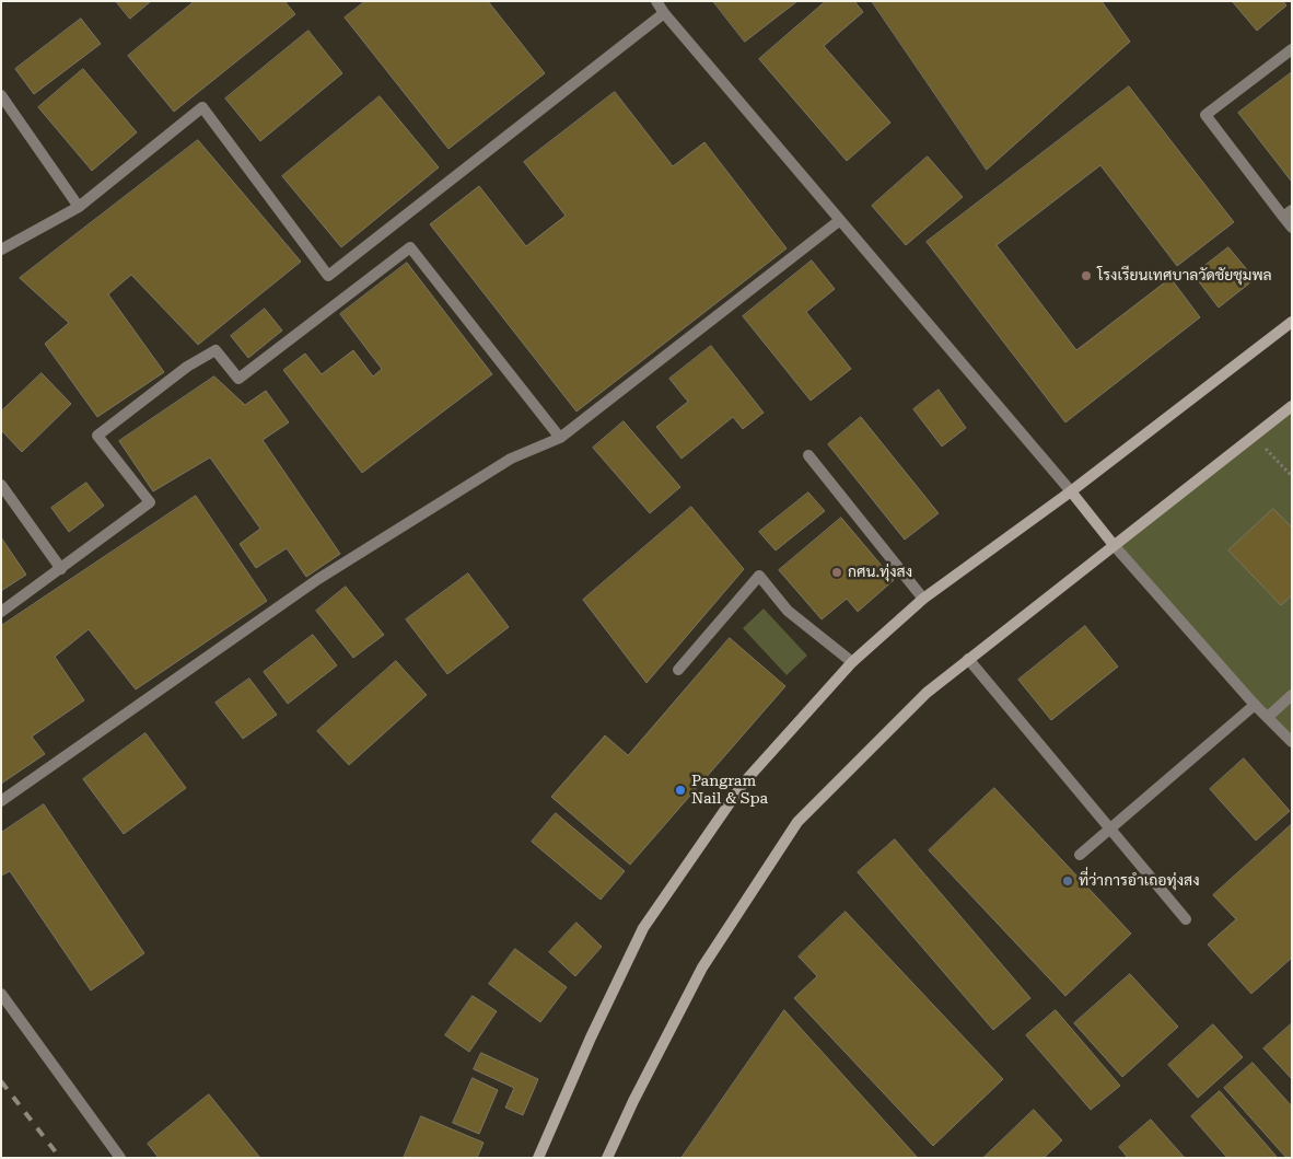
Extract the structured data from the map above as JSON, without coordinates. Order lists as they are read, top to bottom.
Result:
{
  "places": [
    "โรงเรียนเทศบาลวัดชัยชุมพล",
    "กศน.ทุ่งสง",
    "Pangram Nail & Spa",
    "ที่ว่าการอำเถอทุ่งสง"
  ]
}
